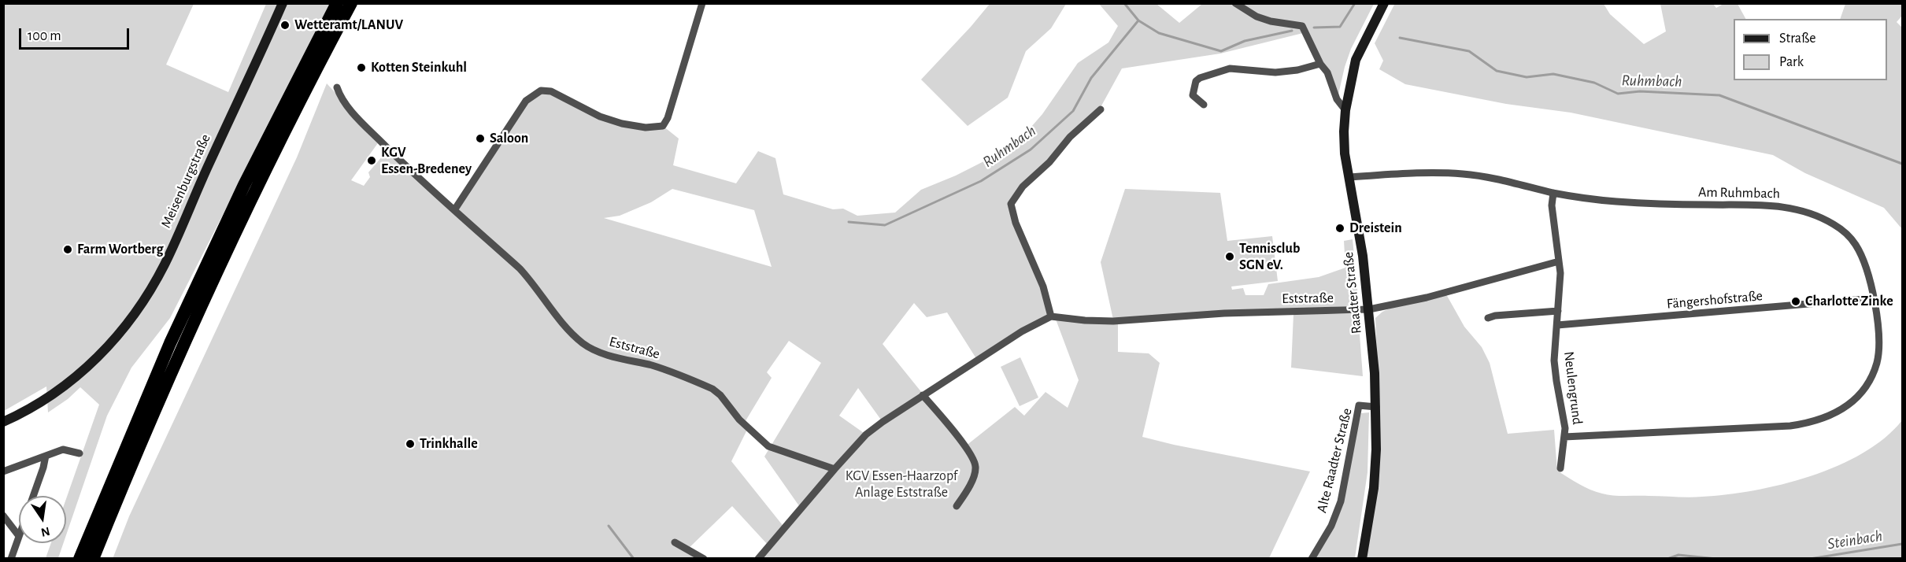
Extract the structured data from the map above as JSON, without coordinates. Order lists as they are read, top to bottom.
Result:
{
  "streets": {
    "main road": ["Meisenburgstraße", "Raadter Straße"],
    "street": [
      "Am Ruhmbach",
      "Eststraße",
      "Fängershofstraße",
      "Neulengrund",
      "Alte Raadter Straße"
    ]
  },
  "crossings": [
    ["Am Ruhmbach", "Raadter Straße"],
    ["Am Ruhmbach", "Fängershofstraße"],
    ["Am Ruhmbach", "Neulengrund"],
    ["Raadter Straße", "Eststraße"],
    ["Raadter Straße", "Alte Raadter Straße"],
    ["Eststraße", "Neulengrund"],
    ["Fängershofstraße", "Neulengrund"]
  ],
  "water": ["Ruhmbach", "Steinbach"],
  "parks": ["KGV Essen-Haarzopf Anlage Eststraße"],
  "places": [
    "Wetteramt/LANUV",
    "Kotten Steinkuhl",
    "Saloon",
    "KGV Essen-Bredeney",
    "Dreistein",
    "Farm Wortberg",
    "Tennisclub SGN eV.",
    "Charlotte Zinke",
    "Trinkhalle"
  ],
  "legend": ["Straße", "Park"],
  "scale_bar": "100 m",
  "north": "bottom"
}
